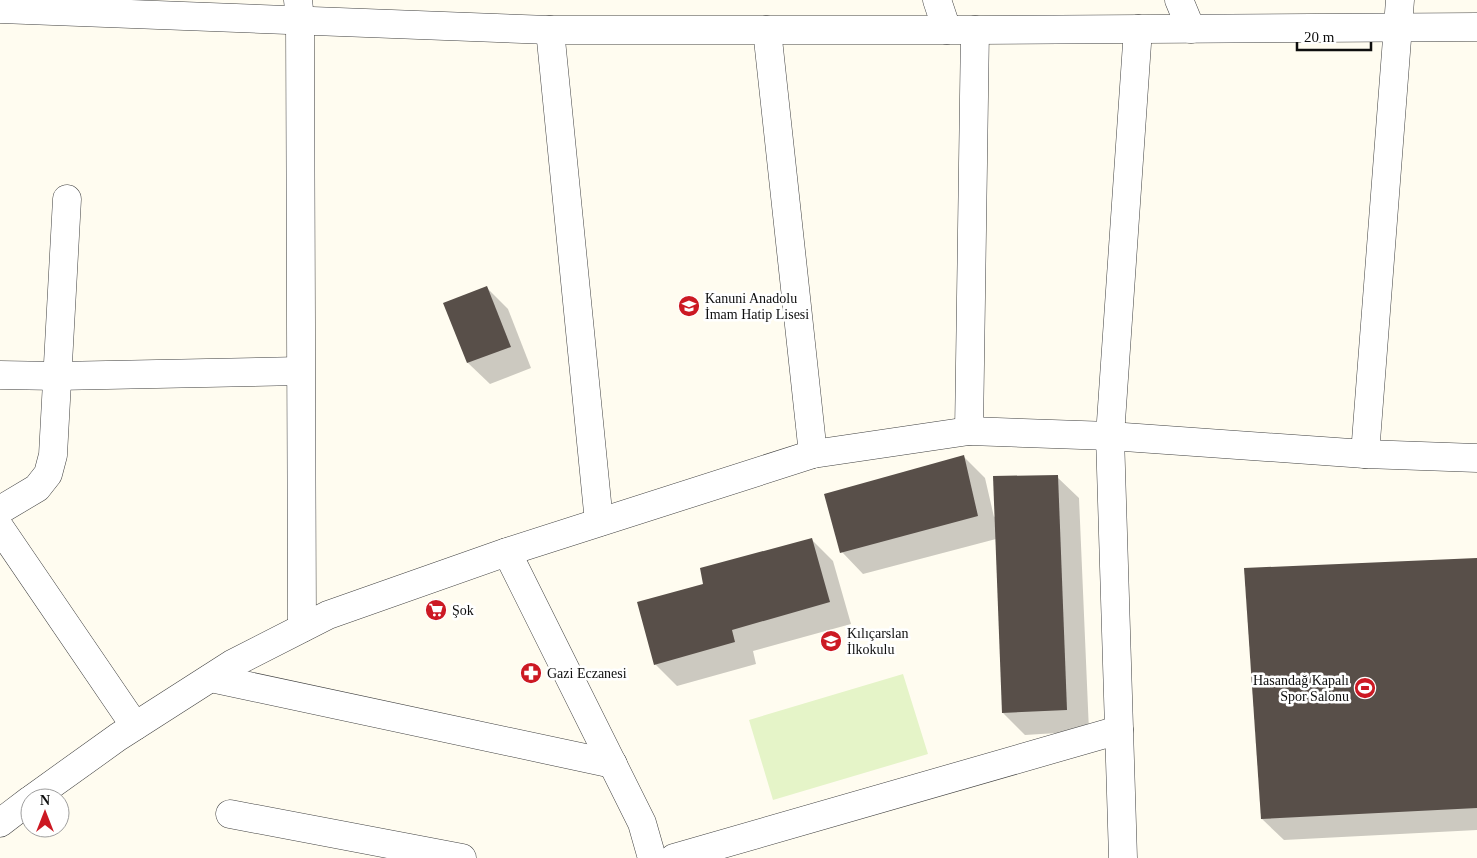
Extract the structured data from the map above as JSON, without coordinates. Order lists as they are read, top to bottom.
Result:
{
  "places": {
    "school or university": ["Kanuni Anadolu İmam Hatip Lisesi", "Kılıçarslan İlkokulu"],
    "supermarket": ["Şok"],
    "pharmacy": ["Gazi Eczanesi"],
    "sports": ["Hasandağ Kapalı Spor Salonu"]
  },
  "scale_bar": "20 m",
  "north": "top"
}
